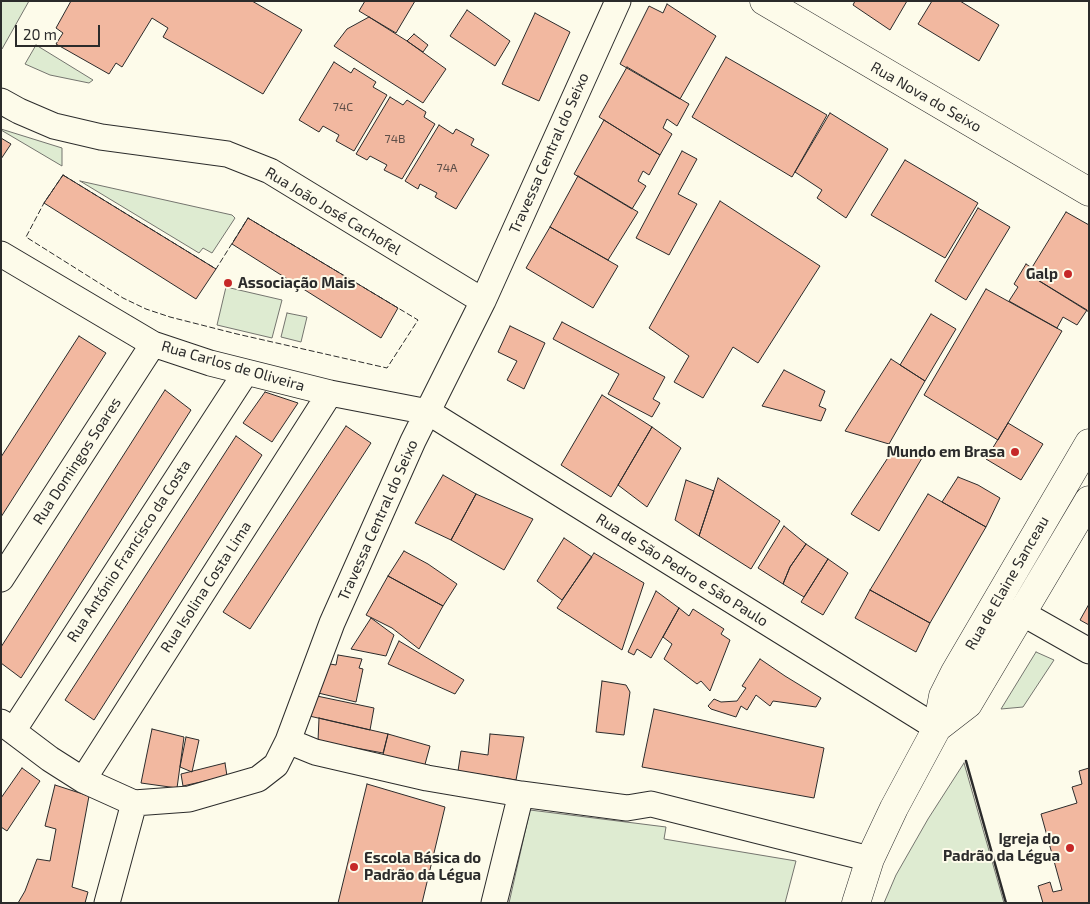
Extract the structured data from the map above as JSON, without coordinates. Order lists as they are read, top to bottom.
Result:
{
  "streets": {
    "main road": ["Rua Nova do Seixo", "Rua de Elaine Sanceau"],
    "street": [
      "Travessa Central do Seixo",
      "Rua João José Cachofel",
      "Rua Carlos de Oliveira",
      "Rua Domingos Soares",
      "Rua António Francisco da Costa",
      "Rua de São Pedro e São Paulo",
      "Rua Isolina Costa Lima"
    ]
  },
  "crossings": [
    ["Travessa Central do Seixo", "Rua João José Cachofel"],
    ["Travessa Central do Seixo", "Rua Carlos de Oliveira"],
    ["Travessa Central do Seixo", "Rua António Francisco da Costa"],
    ["Travessa Central do Seixo", "Rua de São Pedro e São Paulo"],
    ["Travessa Central do Seixo", "Rua Isolina Costa Lima"],
    ["Rua Carlos de Oliveira", "Rua Domingos Soares"],
    ["Rua Carlos de Oliveira", "Rua António Francisco da Costa"],
    ["Rua Carlos de Oliveira", "Rua de São Pedro e São Paulo"],
    ["Rua Carlos de Oliveira", "Rua Isolina Costa Lima"],
    ["Rua de São Pedro e São Paulo", "Rua de Elaine Sanceau"]
  ],
  "places": [
    "Galp",
    "Associação Mais",
    "Mundo em Brasa",
    "Igreja do Padrão da Légua",
    "Escola Básica do Padrão da Légua"
  ],
  "house_numbers": ["74C", "74B", "74A"],
  "scale_bar": "20 m"
}
